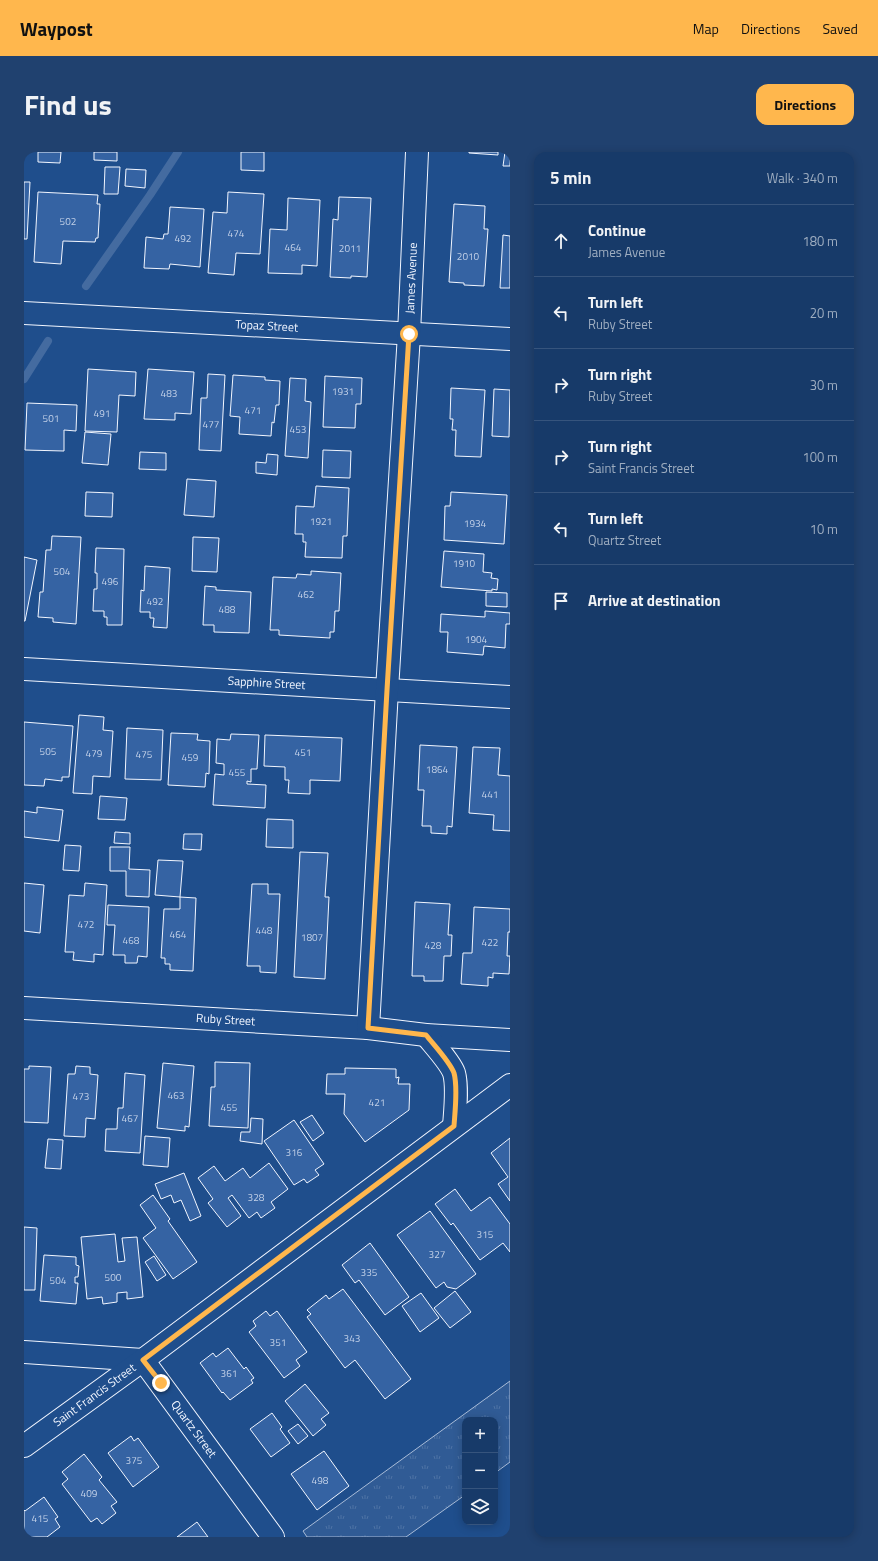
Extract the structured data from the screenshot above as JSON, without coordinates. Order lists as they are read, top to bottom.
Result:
{
  "streets": {
    "street": [
      "James Avenue",
      "Topaz Street",
      "Sapphire Street",
      "Ruby Street",
      "Saint Francis Street",
      "Quartz Street"
    ]
  },
  "crossings": [
    ["James Avenue", "Topaz Street"],
    ["James Avenue", "Sapphire Street"],
    ["James Avenue", "Ruby Street"],
    ["Saint Francis Street", "Quartz Street"]
  ],
  "house_numbers": [
    "502",
    "474",
    "492",
    "464",
    "2011",
    "2010",
    "1931",
    "483",
    "471",
    "491",
    "501",
    "477",
    "453",
    "1921",
    "1934",
    "1910",
    "504",
    "496",
    "462",
    "492",
    "488",
    "1904",
    "505",
    "451",
    "479",
    "475",
    "459",
    "1864",
    "455",
    "441",
    "472",
    "448",
    "464",
    "1807",
    "468",
    "422",
    "428",
    "463",
    "473",
    "421",
    "455",
    "467",
    "316",
    "328",
    "315",
    "327",
    "335",
    "500",
    "504",
    "343",
    "351",
    "361",
    "375",
    "498",
    "409",
    "415"
  ],
  "page": {
    "header": "Waypost",
    "nav": ["Map", "Directions", "Saved"],
    "title": "Find us",
    "buttons": "Directions",
    "heading": ["5 min", "Walk · 340 m"],
    "list": [
      ["Continue", "James Avenue", "180 m"],
      ["Turn left", "Ruby Street", "20 m"],
      ["Turn right", "Ruby Street", "30 m"],
      ["Turn right", "Saint Francis Street", "100 m"],
      ["Turn left", "Quartz Street", "10 m"],
      "Arrive at destination"
    ],
    "map_buttons": ["+", "−"]
  }
}
